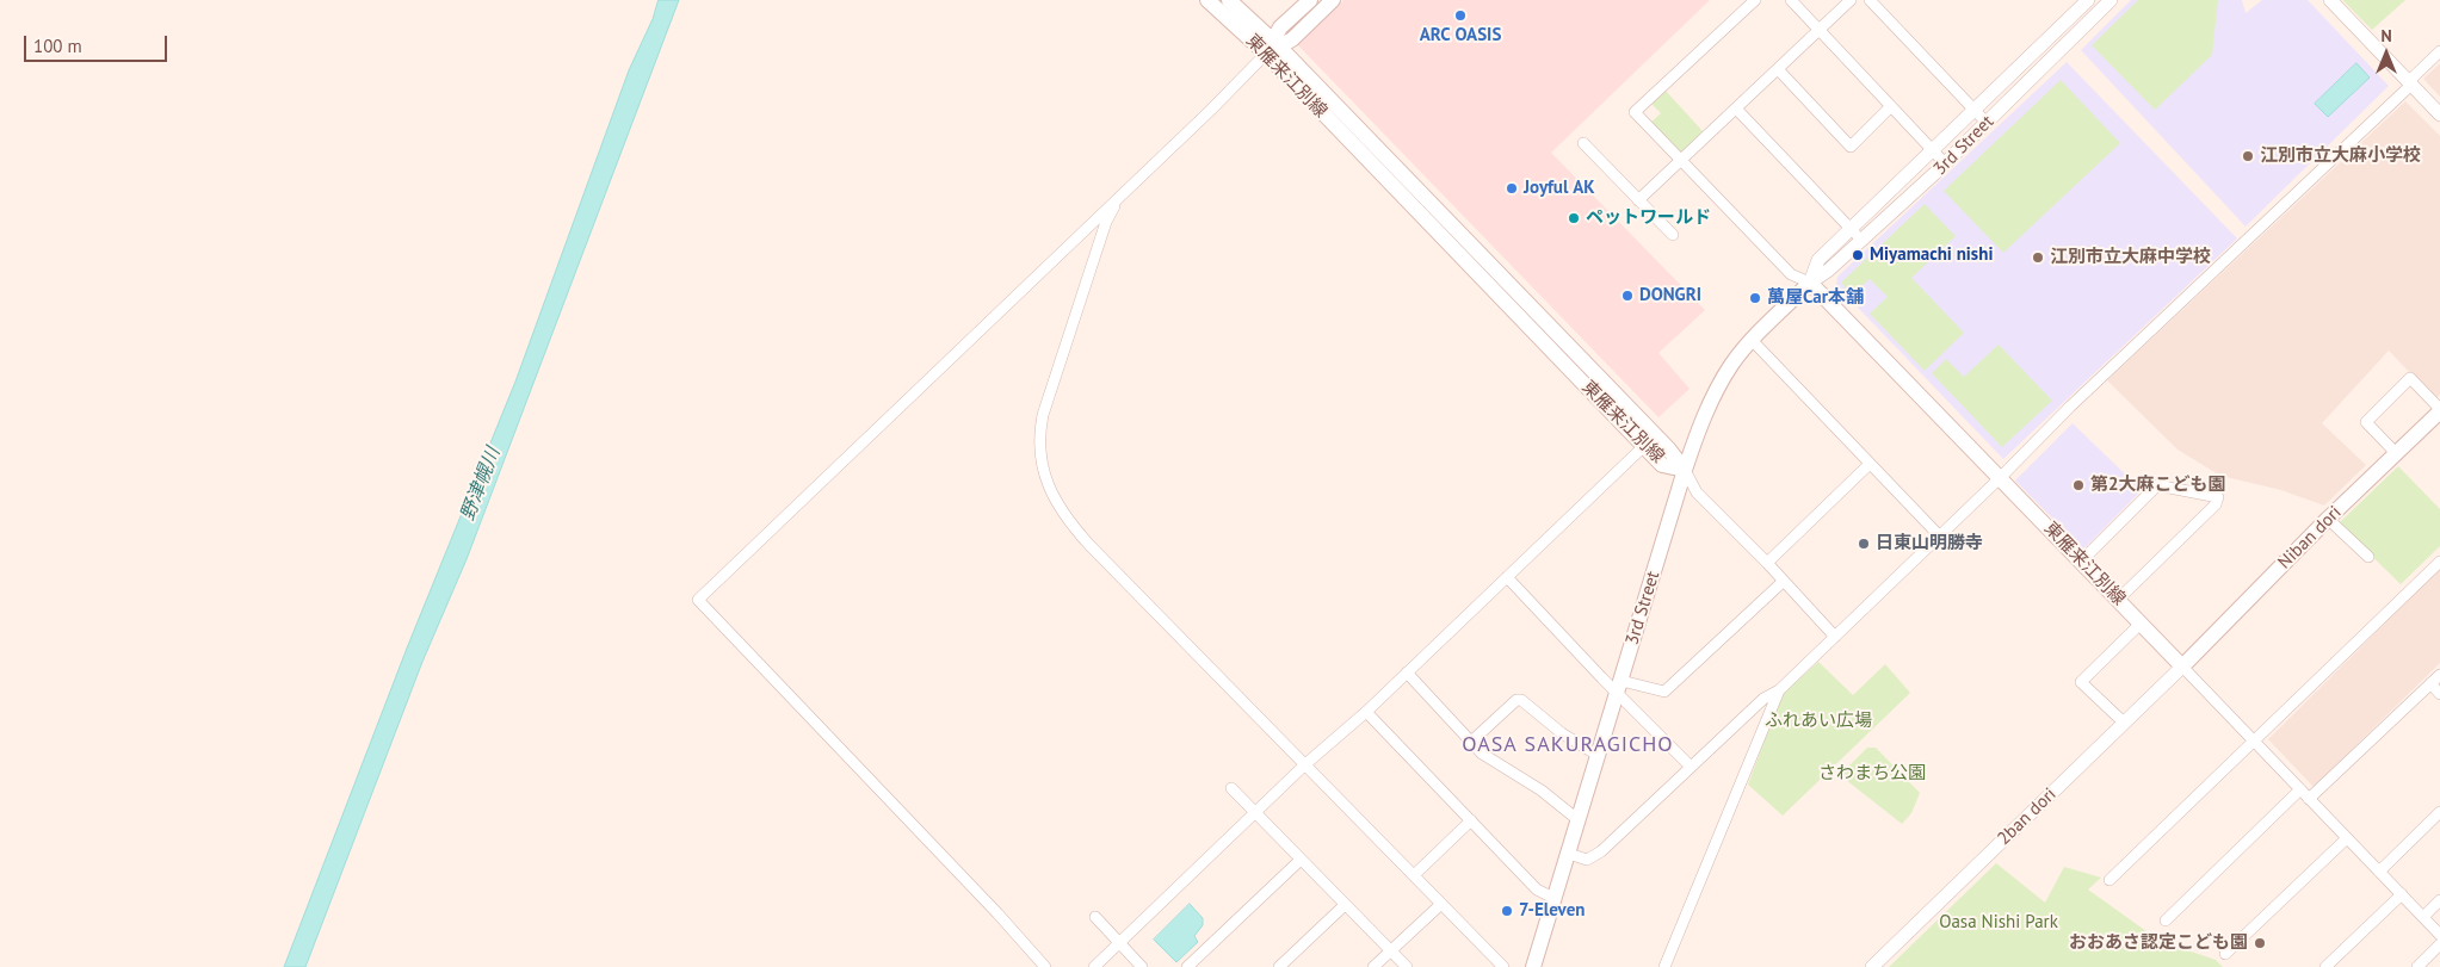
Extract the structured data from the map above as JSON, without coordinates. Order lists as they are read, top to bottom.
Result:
{
  "streets": {
    "main road": ["東雁来江別線", "3rd Street", "Niban dori"],
    "street": ["2ban dori"]
  },
  "crossings": [
    ["東雁来江別線", "3rd Street"],
    ["東雁来江別線", "Niban dori"],
    ["東雁来江別線", "2ban dori"],
    ["Niban dori", "2ban dori"]
  ],
  "districts": ["OASA SAKURAGICHO"],
  "water": ["野津幌川"],
  "parks": ["ふれあい広場", "さわまち公園", "Oasa Nishi Park"],
  "places": [
    "ARC OASIS",
    "江別市立大麻小学校",
    "Joyful AK",
    "ペットワールド",
    "Miyamachi nishi",
    "江別市立大麻中学校",
    "DONGRI",
    "萬屋Car本舗",
    "第2大麻こども園",
    "日東山明勝寺",
    "7-Eleven",
    "おおあさ認定こども園"
  ],
  "scale_bar": "100 m",
  "north": "top"
}
